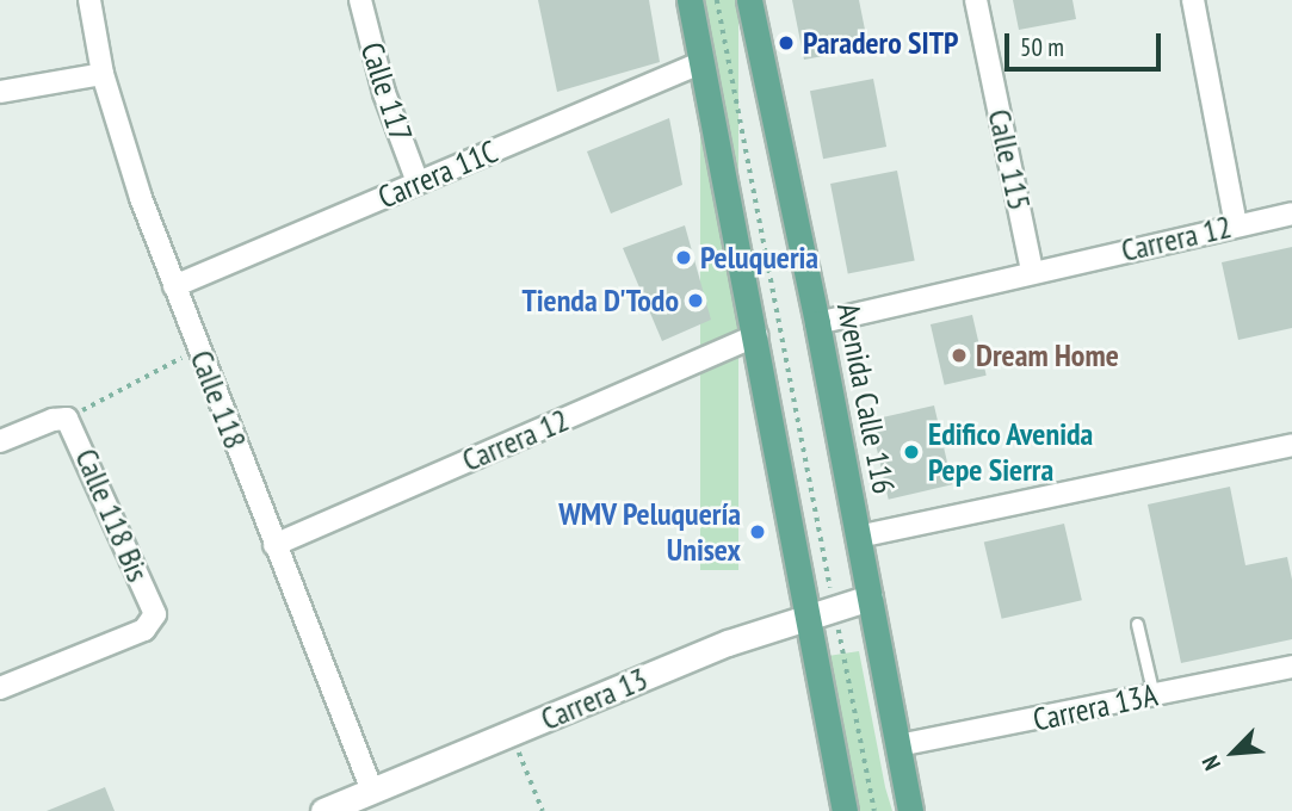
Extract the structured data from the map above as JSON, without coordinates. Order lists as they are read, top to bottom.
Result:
{
  "streets": {
    "main road": ["Avenida Calle 116"],
    "street": [
      "Calle 117",
      "Calle 115",
      "Carrera 11C",
      "Carrera 12",
      "Calle 118",
      "Calle 118 Bis",
      "Carrera 13",
      "Carrera 13A"
    ]
  },
  "crossings": [
    ["Calle 117", "Carrera 11C"],
    ["Calle 115", "Carrera 12"],
    ["Carrera 11C", "Calle 118"],
    ["Carrera 12", "Avenida Calle 116"],
    ["Carrera 12", "Calle 118"],
    ["Avenida Calle 116", "Carrera 13"],
    ["Avenida Calle 116", "Carrera 13A"],
    ["Calle 118", "Carrera 13"]
  ],
  "places": [
    "Paradero SITP",
    "Peluqueria",
    "Tienda D'Todo",
    "Dream Home",
    "Edifico Avenida Pepe Sierra",
    "WMV Peluquería Unisex"
  ],
  "scale_bar": "50 m",
  "north": "bottom left"
}
